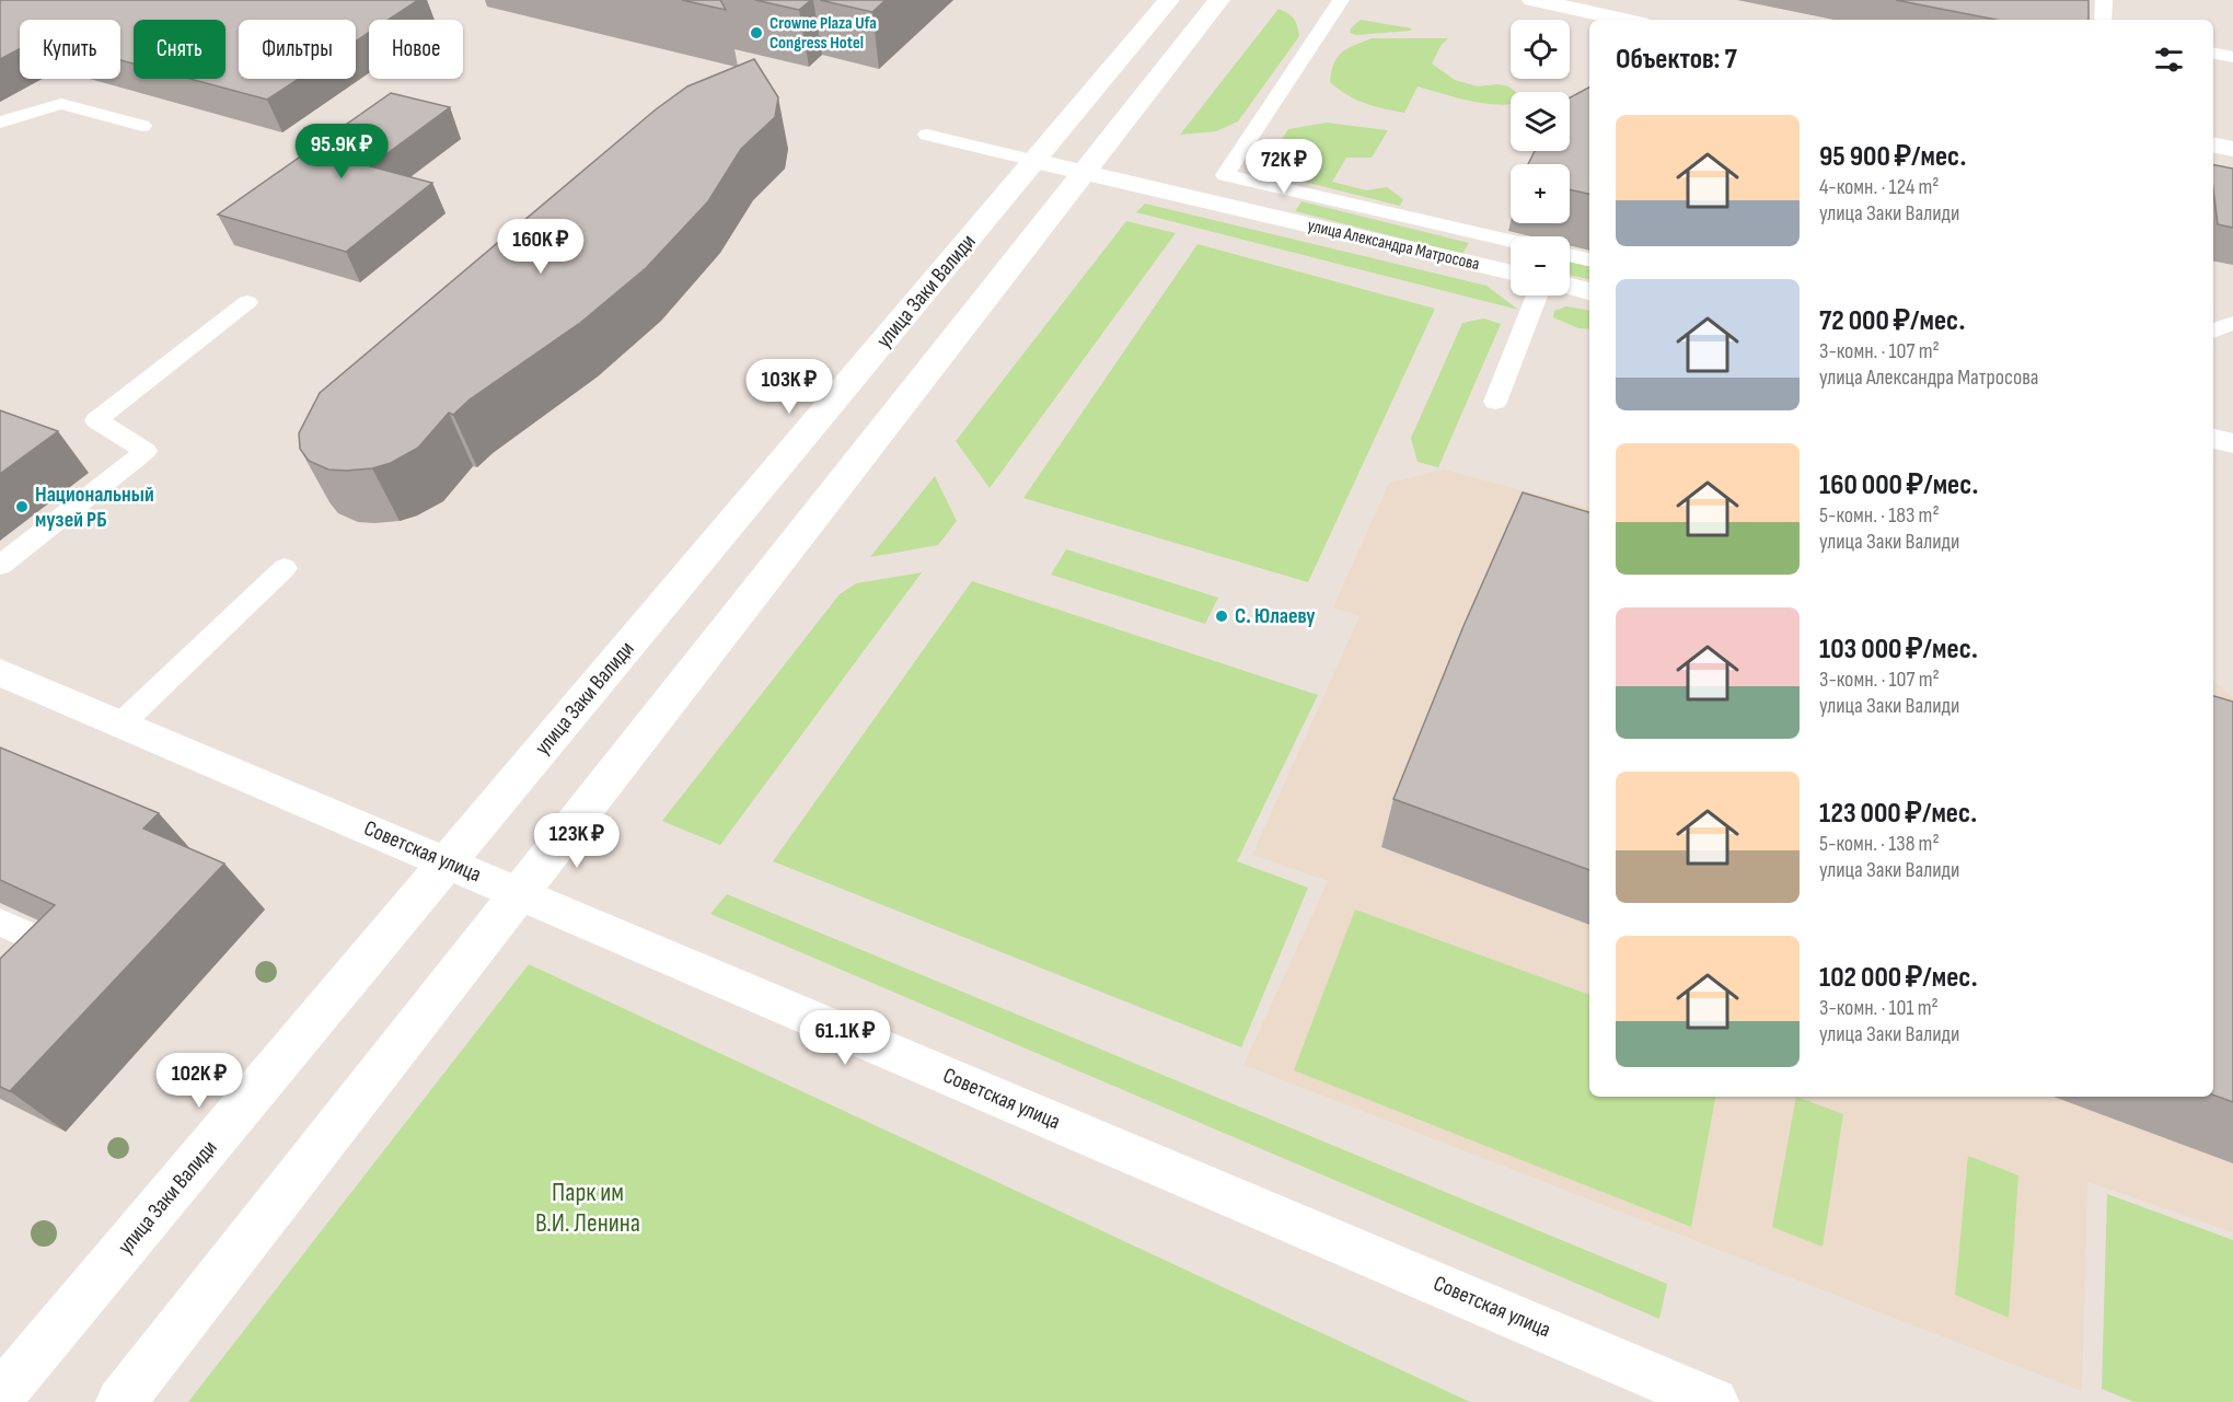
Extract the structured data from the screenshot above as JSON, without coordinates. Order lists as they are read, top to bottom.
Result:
{
  "streets": {
    "main road": ["улица Александра Матросова", "улица Заки Валиди", "Советская улица"]
  },
  "crossings": [
    ["улица Александра Матросова", "улица Заки Валиди"],
    ["улица Заки Валиди", "Советская улица"]
  ],
  "parks": ["Парк им В.И. Ленина"],
  "places": ["Crowne Plaza Ufa Congress Hotel", "Национальный музей РБ", "С. Юлаеву"],
  "page": {
    "map_buttons": ["+", "−"],
    "chip": [
      "Купить",
      "Снять",
      "Фильтры",
      "Новое"
    ],
    "heading": "Объектов: 7",
    "list": [
      {
        "name": "95 900 ₽/мес.",
        "note": "4-комн. · 124 m² · улица Заки Валиди"
      },
      {
        "name": "72 000 ₽/мес.",
        "note": "3-комн. · 107 m² · улица Александра Матросова"
      },
      {
        "name": "160 000 ₽/мес.",
        "note": "5-комн. · 183 m² · улица Заки Валиди"
      },
      {
        "name": "103 000 ₽/мес.",
        "note": "3-комн. · 107 m² · улица Заки Валиди"
      },
      {
        "name": "123 000 ₽/мес.",
        "note": "5-комн. · 138 m² · улица Заки Валиди"
      },
      {
        "name": "102 000 ₽/мес.",
        "note": "3-комн. · 101 m² · улица Заки Валиди"
      }
    ],
    "price": [
      "95.9K ₽",
      "72K ₽",
      "160K ₽",
      "103K ₽",
      "123K ₽",
      "61.1K ₽",
      "102K ₽"
    ]
  }
}
